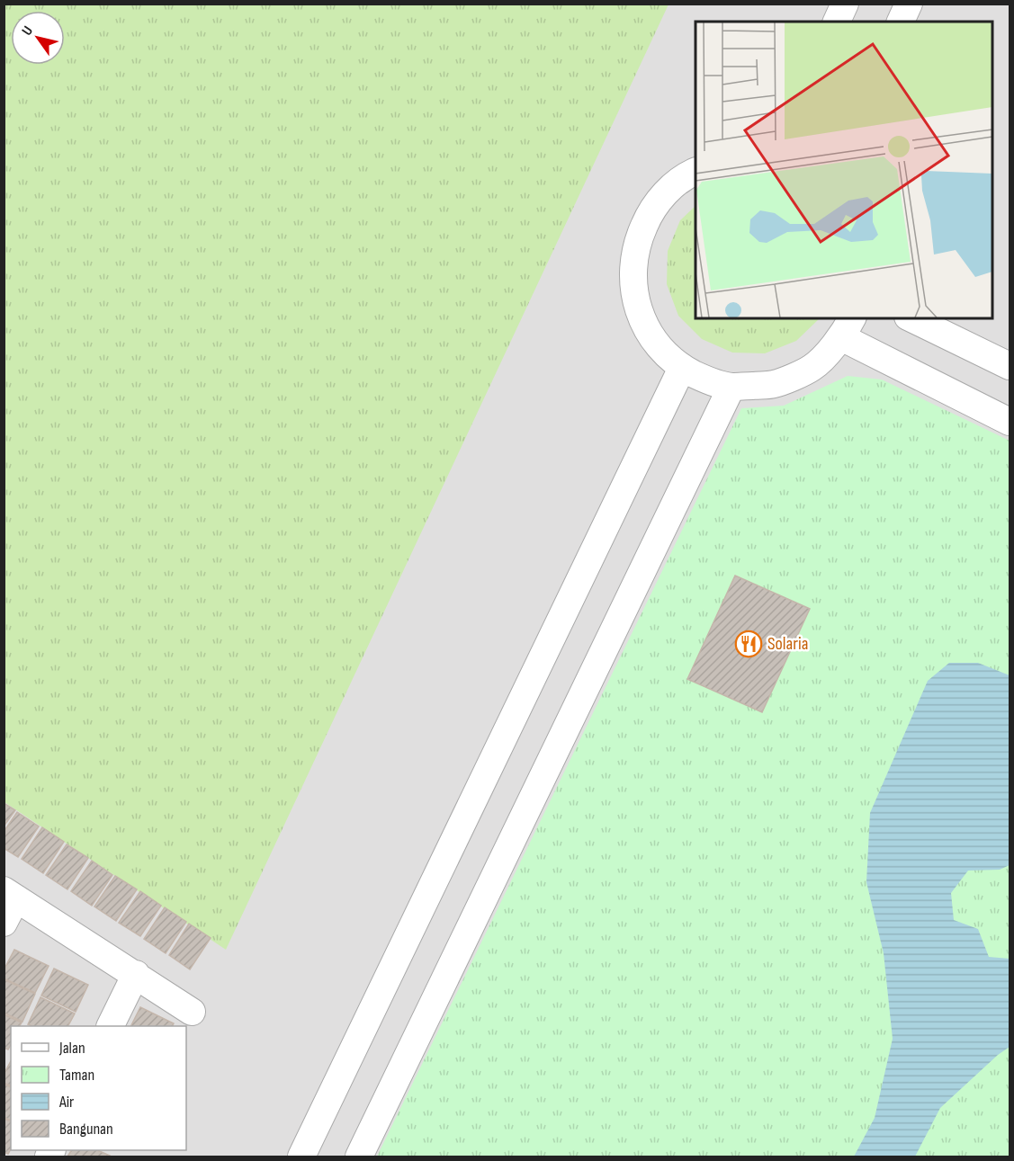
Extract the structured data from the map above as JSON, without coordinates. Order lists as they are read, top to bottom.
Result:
{
  "places": {
    "restaurant": ["Solaria"]
  },
  "legend": [
    "Jalan",
    "Taman",
    "Air",
    "Bangunan"
  ],
  "north": "top left"
}
